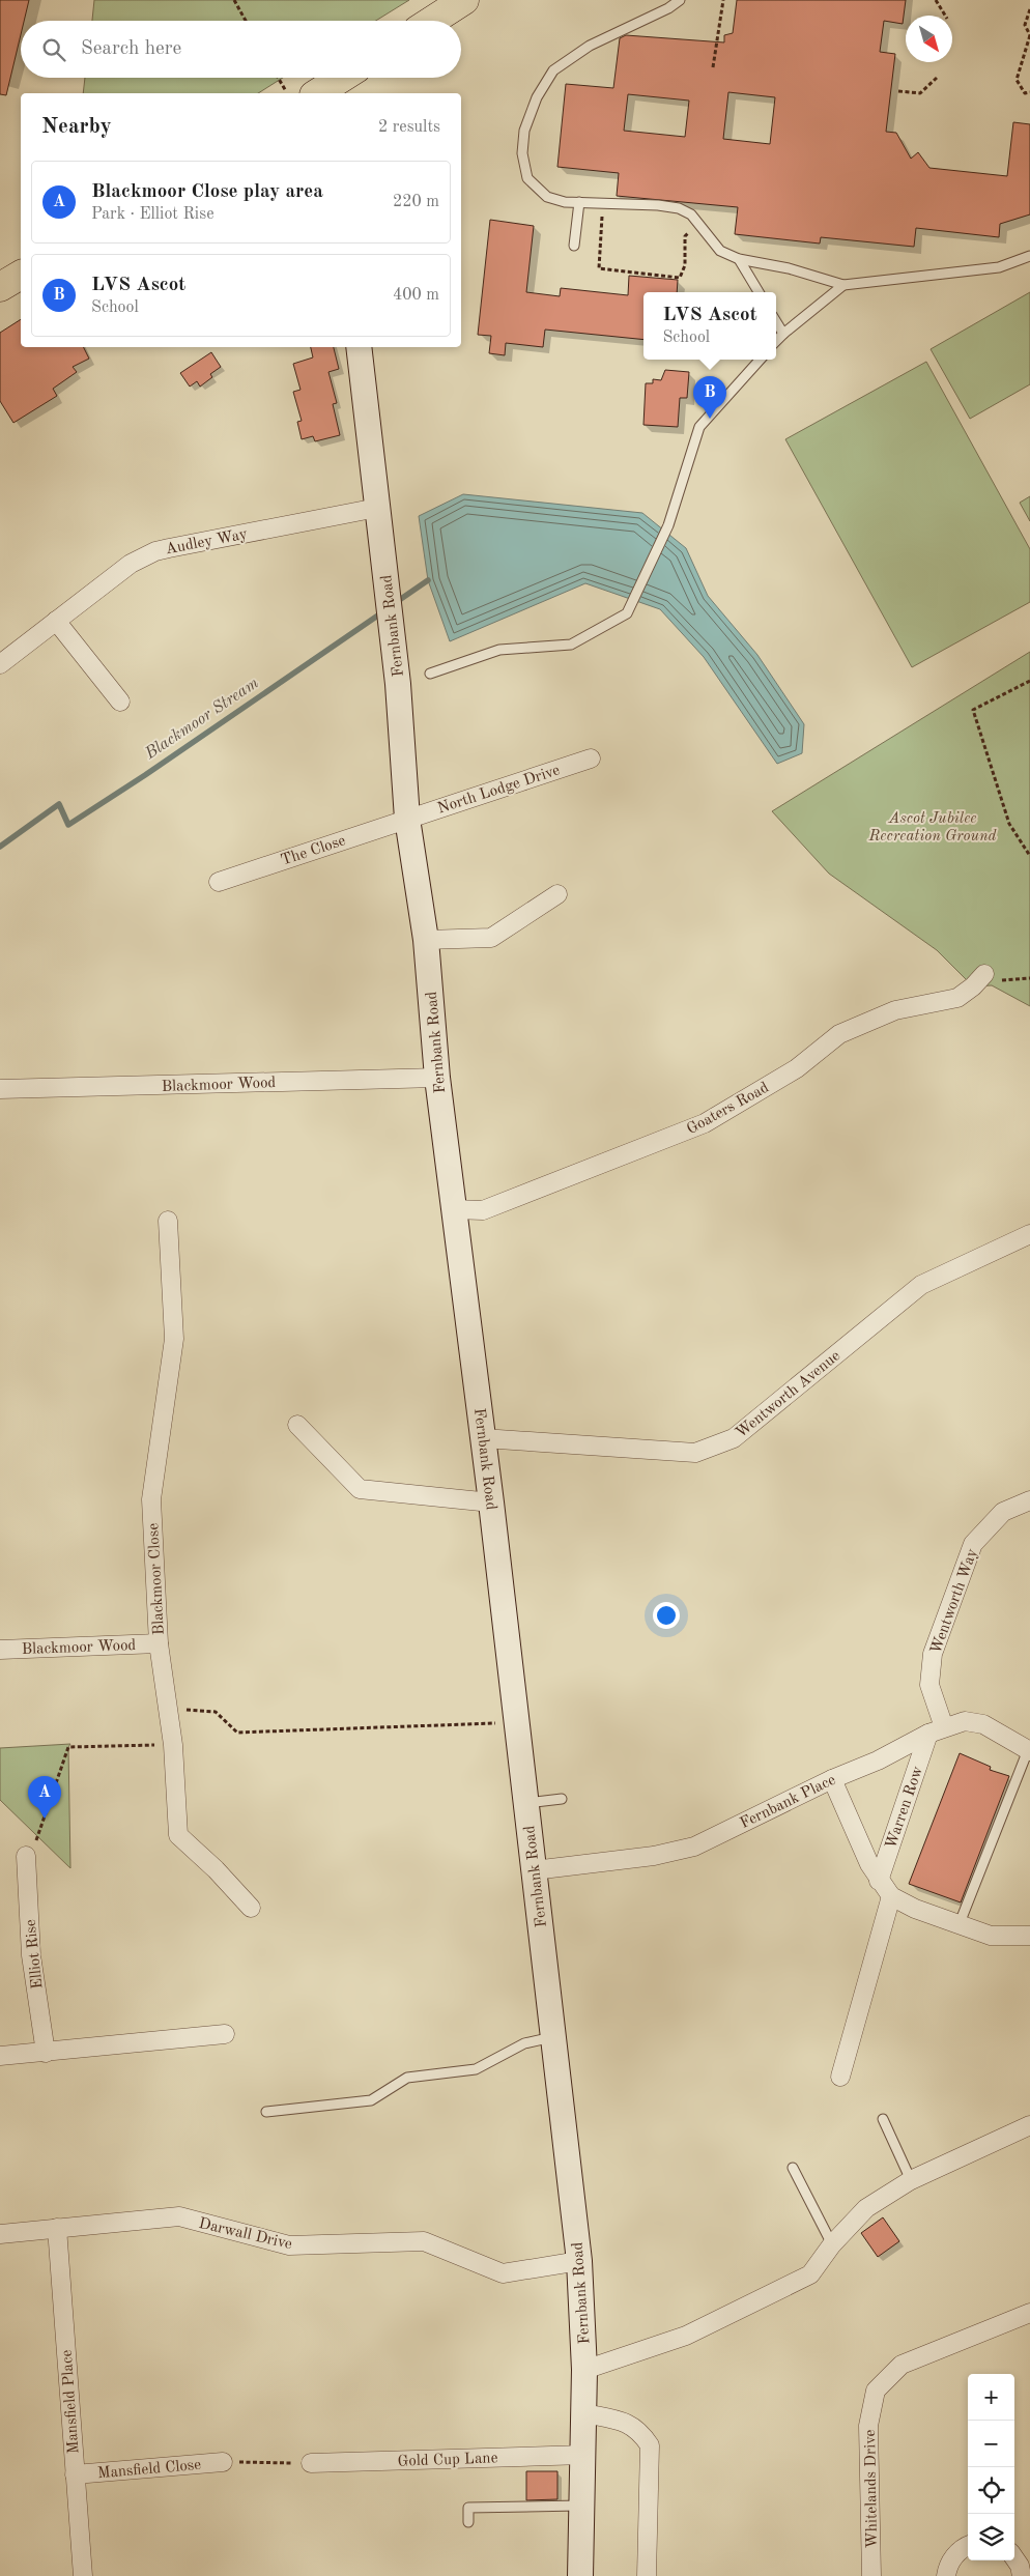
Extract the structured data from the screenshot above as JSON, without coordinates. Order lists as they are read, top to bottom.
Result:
{
  "streets": {
    "street": [
      "Audley Way",
      "Fernbank Road",
      "North Lodge Drive",
      "The Close",
      "Blackmoor Wood",
      "Goaters Road",
      "Wentworth Avenue",
      "Blackmoor Close",
      "Wentworth Way",
      "Fernbank Place",
      "Warren Row",
      "Elliot Rise",
      "Darwall Drive",
      "Mansfield Place",
      "Gold Cup Lane",
      "Mansfield Close",
      "Whitelands Drive"
    ]
  },
  "crossings": [
    ["Audley Way", "Fernbank Road"],
    ["Fernbank Road", "North Lodge Drive"],
    ["Fernbank Road", "The Close"],
    ["Fernbank Road", "Blackmoor Wood"],
    ["Fernbank Road", "Goaters Road"],
    ["Fernbank Road", "Wentworth Avenue"],
    ["Fernbank Road", "Fernbank Place"],
    ["Fernbank Road", "Darwall Drive"],
    ["Fernbank Road", "Gold Cup Lane"],
    ["North Lodge Drive", "The Close"],
    ["Blackmoor Wood", "Blackmoor Close"],
    ["Wentworth Way", "Fernbank Place"],
    ["Wentworth Way", "Warren Row"],
    ["Fernbank Place", "Warren Row"],
    ["Darwall Drive", "Mansfield Place"],
    ["Mansfield Place", "Mansfield Close"]
  ],
  "water": ["Blackmoor Stream"],
  "parks": ["Ascot Jubilee Recreation Ground"],
  "north": "bottom right",
  "page": {
    "search": "Search here",
    "heading": ["Nearby", "2 results"],
    "list": [
      {
        "mark": "A",
        "name": "Blackmoor Close play area",
        "note": "Park · Elliot Rise",
        "value": "220 m"
      },
      {
        "mark": "B",
        "name": "LVS Ascot",
        "note": "School",
        "value": "400 m"
      }
    ],
    "popup": ["LVS Ascot", "School"],
    "pins": ["B", "A"],
    "map_buttons": ["+", "−"]
  }
}
